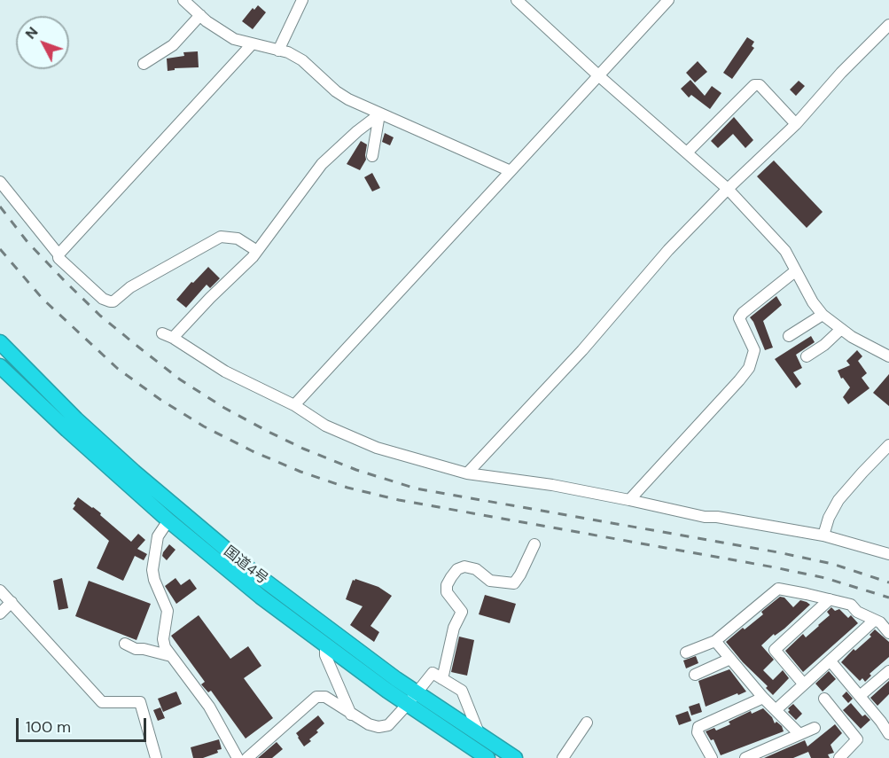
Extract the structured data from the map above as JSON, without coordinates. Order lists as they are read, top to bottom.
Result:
{
  "streets": {
    "highway": ["国道4号"]
  },
  "scale_bar": "100 m",
  "north": "top left"
}
